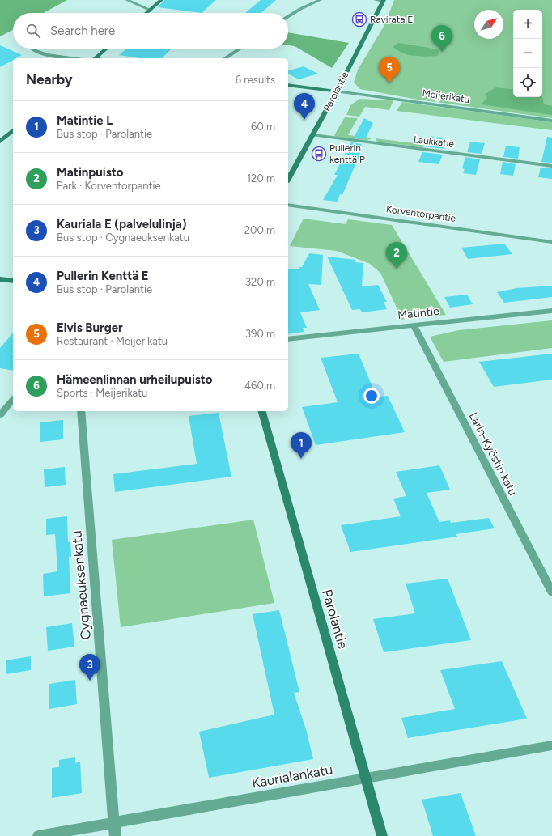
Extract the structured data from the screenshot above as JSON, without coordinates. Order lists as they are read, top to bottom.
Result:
{
  "streets": {
    "main road": ["Parolantie"],
    "street": [
      "Meijerikatu",
      "Laukkatie",
      "Korventorpantie",
      "Matintie",
      "Larin-Kyöstin katu",
      "Cygnaeuksenkatu",
      "Kaurialankatu"
    ]
  },
  "crossings": [
    ["Parolantie", "Meijerikatu"],
    ["Parolantie", "Laukkatie"],
    ["Parolantie", "Kaurialankatu"],
    ["Matintie", "Larin-Kyöstin katu"],
    ["Cygnaeuksenkatu", "Kaurialankatu"]
  ],
  "places": {
    "bus stop": ["Ravirata E", "Pullerin kenttä P"]
  },
  "north": "top right",
  "page": {
    "map_buttons": ["+", "−"],
    "search": "Search here",
    "pins": [
      "6",
      "5",
      "4",
      "2",
      "1",
      "3"
    ],
    "heading": ["Nearby", "6 results"],
    "list": [
      {
        "mark": "1",
        "name": "Matintie L",
        "note": "Bus stop · Parolantie",
        "value": "60 m"
      },
      {
        "mark": "2",
        "name": "Matinpuisto",
        "note": "Park · Korventorpantie",
        "value": "120 m"
      },
      {
        "mark": "3",
        "name": "Kauriala E (palvelulinja)",
        "note": "Bus stop · Cygnaeuksenkatu",
        "value": "200 m"
      },
      {
        "mark": "4",
        "name": "Pullerin Kenttä E",
        "note": "Bus stop · Parolantie",
        "value": "320 m"
      },
      {
        "mark": "5",
        "name": "Elvis Burger",
        "note": "Restaurant · Meijerikatu",
        "value": "390 m"
      },
      {
        "mark": "6",
        "name": "Hämeenlinnan urheilupuisto",
        "note": "Sports · Meijerikatu",
        "value": "460 m"
      }
    ]
  }
}
